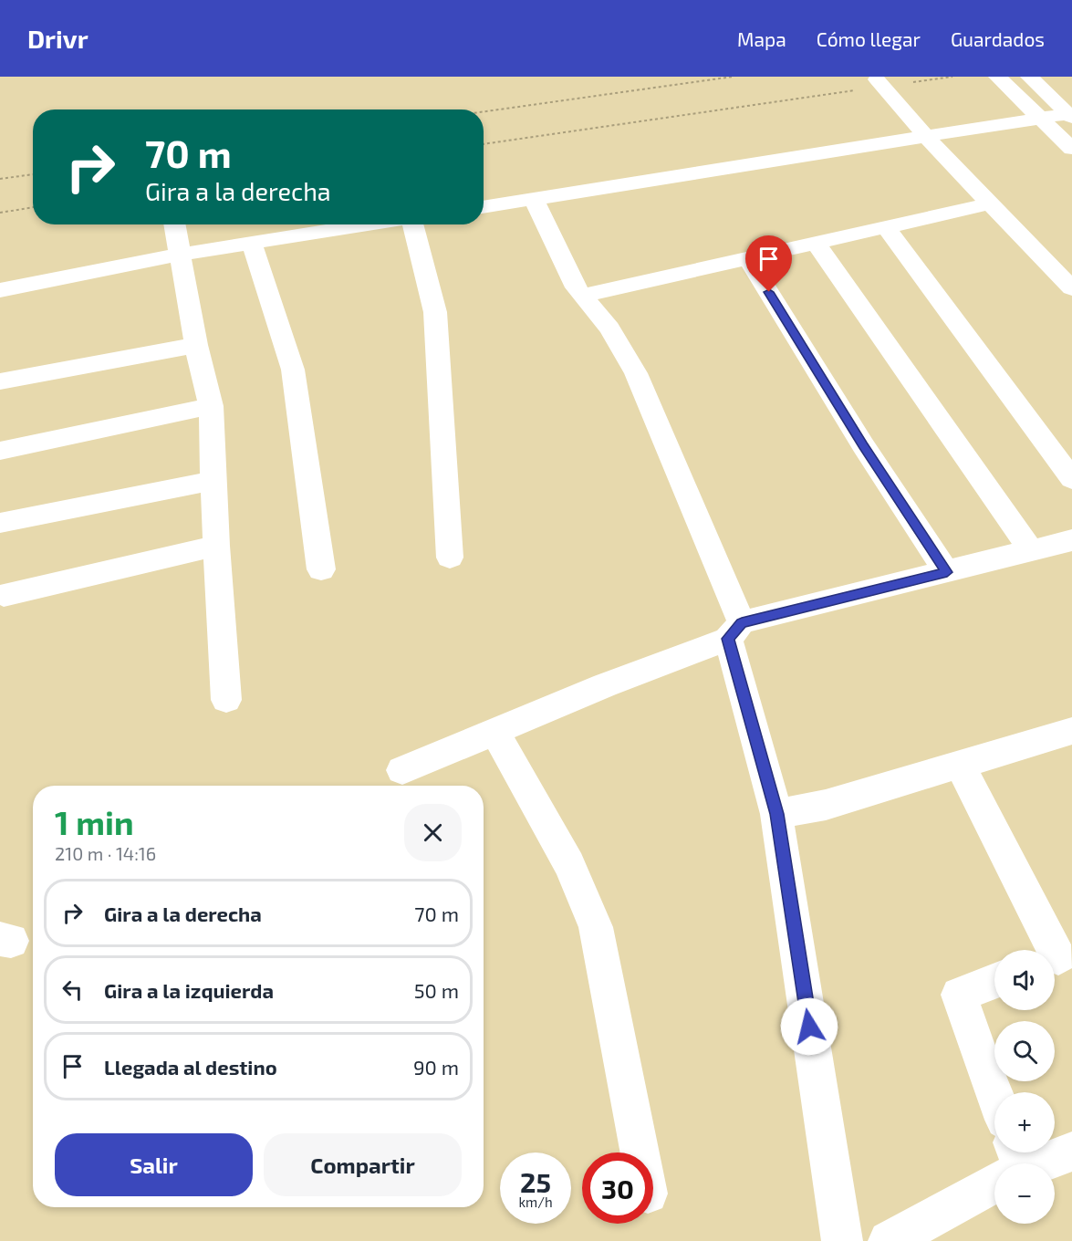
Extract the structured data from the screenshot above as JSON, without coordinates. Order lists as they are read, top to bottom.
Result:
{
  "page": {
    "header": "Drivr",
    "nav": ["Mapa", "Cómo llegar", "Guardados"],
    "turn": ["70 m", "Gira a la derecha"],
    "heading": ["1 min", "210 m · 14:16"],
    "list": [
      {
        "name": "Gira a la derecha",
        "value": "70 m"
      },
      {
        "name": "Gira a la izquierda",
        "value": "50 m"
      },
      {
        "name": "Llegada al destino",
        "value": "90 m"
      }
    ],
    "map_buttons": ["+", "−"],
    "buttons": ["Salir", "Compartir"],
    "speed": "25 km/h",
    "limit": "30"
  }
}
